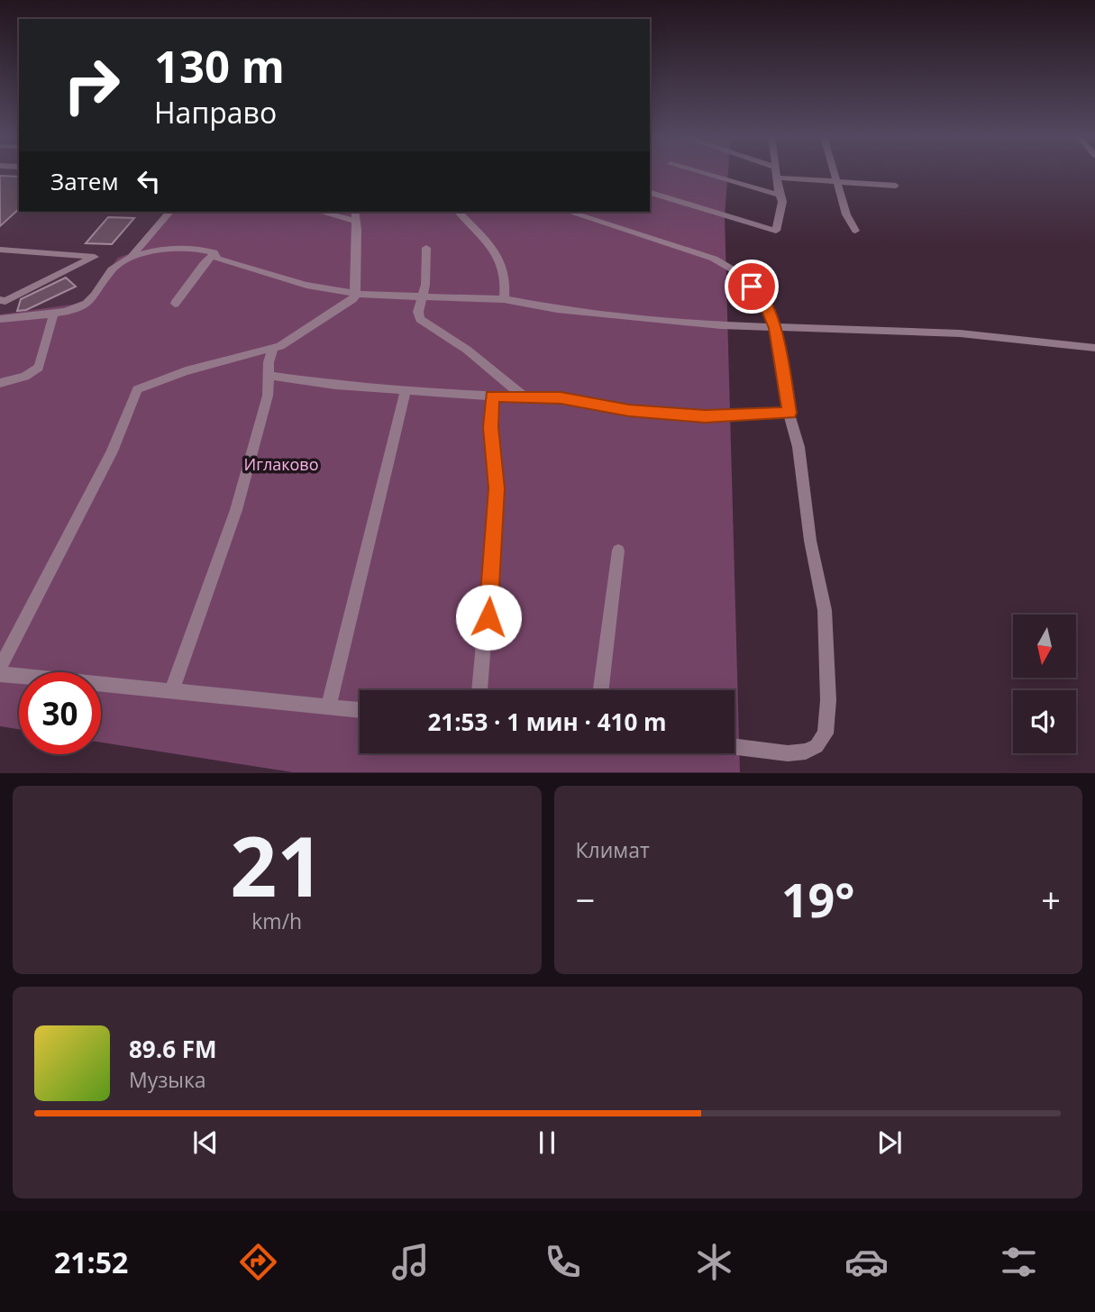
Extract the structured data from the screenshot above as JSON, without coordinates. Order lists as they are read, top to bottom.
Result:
{
  "parks": ["Иглаково"],
  "north": "bottom",
  "page": {
    "turn": ["130 m", "Направо"],
    "then": "Затем",
    "limit": "30",
    "trip": "21:53 · 1 мин · 410 m",
    "tile": [
      ["21", "km/h"],
      "Климат"
    ],
    "heat": ["−", "19°", "+"],
    "song": ["89.6 FM", "Музыка"],
    "tabs": "21:52"
  }
}
